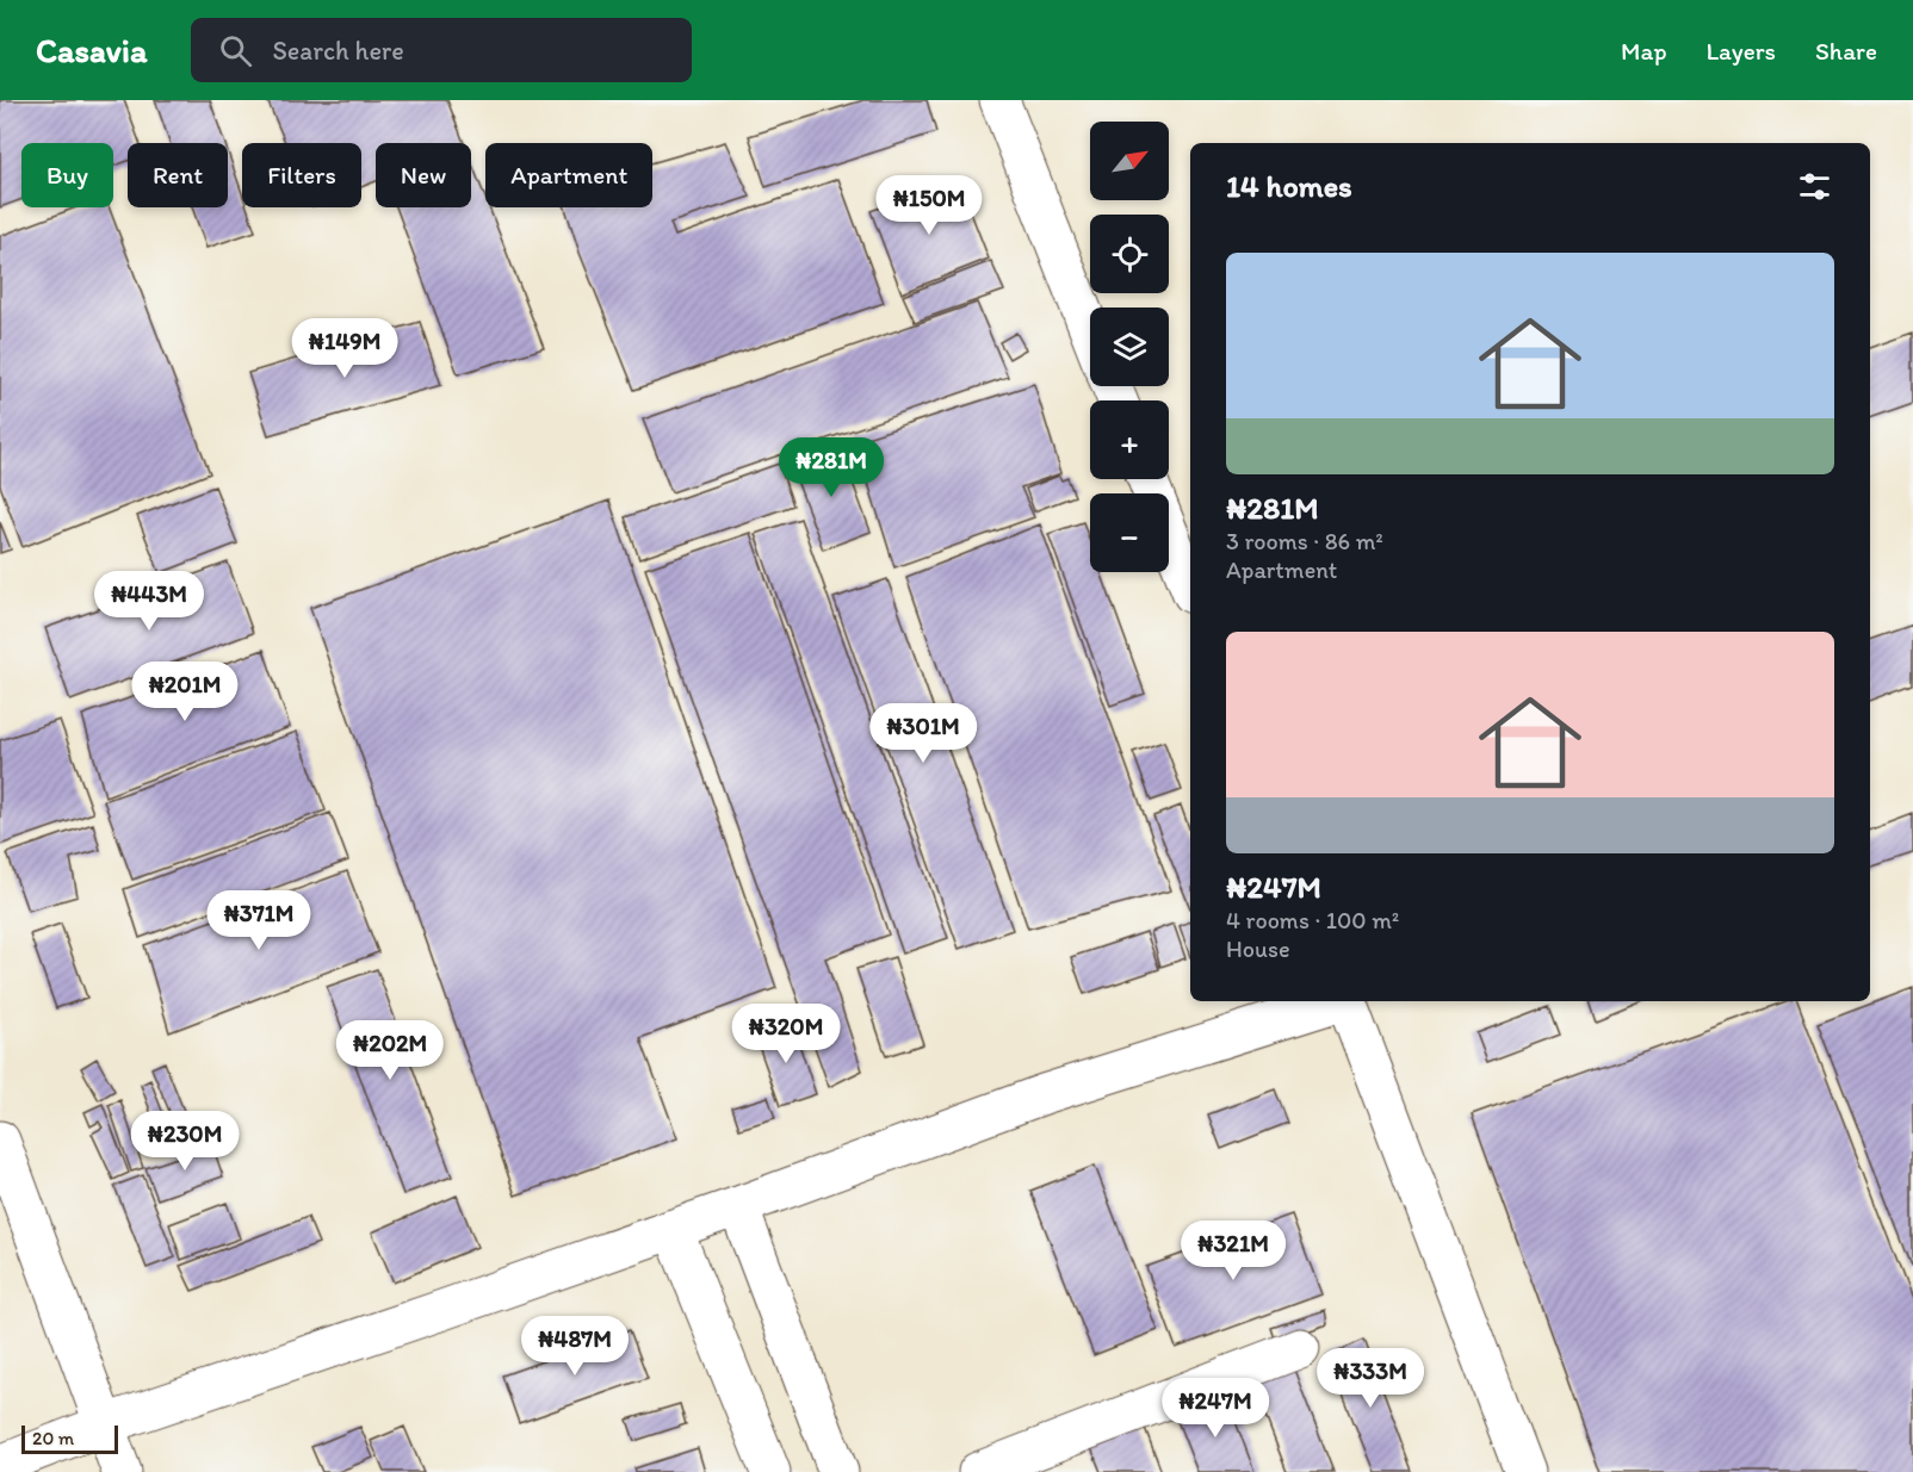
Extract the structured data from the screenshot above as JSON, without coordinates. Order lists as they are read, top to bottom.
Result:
{
  "scale_bar": "20 m",
  "north": "top right",
  "page": {
    "header": "Casavia",
    "search": "Search here",
    "nav": ["Map", "Layers", "Share"],
    "map_buttons": ["+", "−"],
    "chip": [
      "Buy",
      "Rent",
      "Filters",
      "New",
      "Apartment"
    ],
    "heading": "14 homes",
    "price": [
      "₦150M",
      "₦149M",
      "₦281M",
      "₦443M",
      "₦201M",
      "₦301M",
      "₦371M",
      "₦320M",
      "₦202M",
      "₦230M",
      "₦321M",
      "₦487M",
      "₦333M",
      "₦247M"
    ],
    "list": [
      {
        "name": "₦281M",
        "note": "3 rooms · 86 m² · Apartment"
      },
      {
        "name": "₦247M",
        "note": "4 rooms · 100 m² · House"
      }
    ],
    "scale": "20 m"
  }
}
